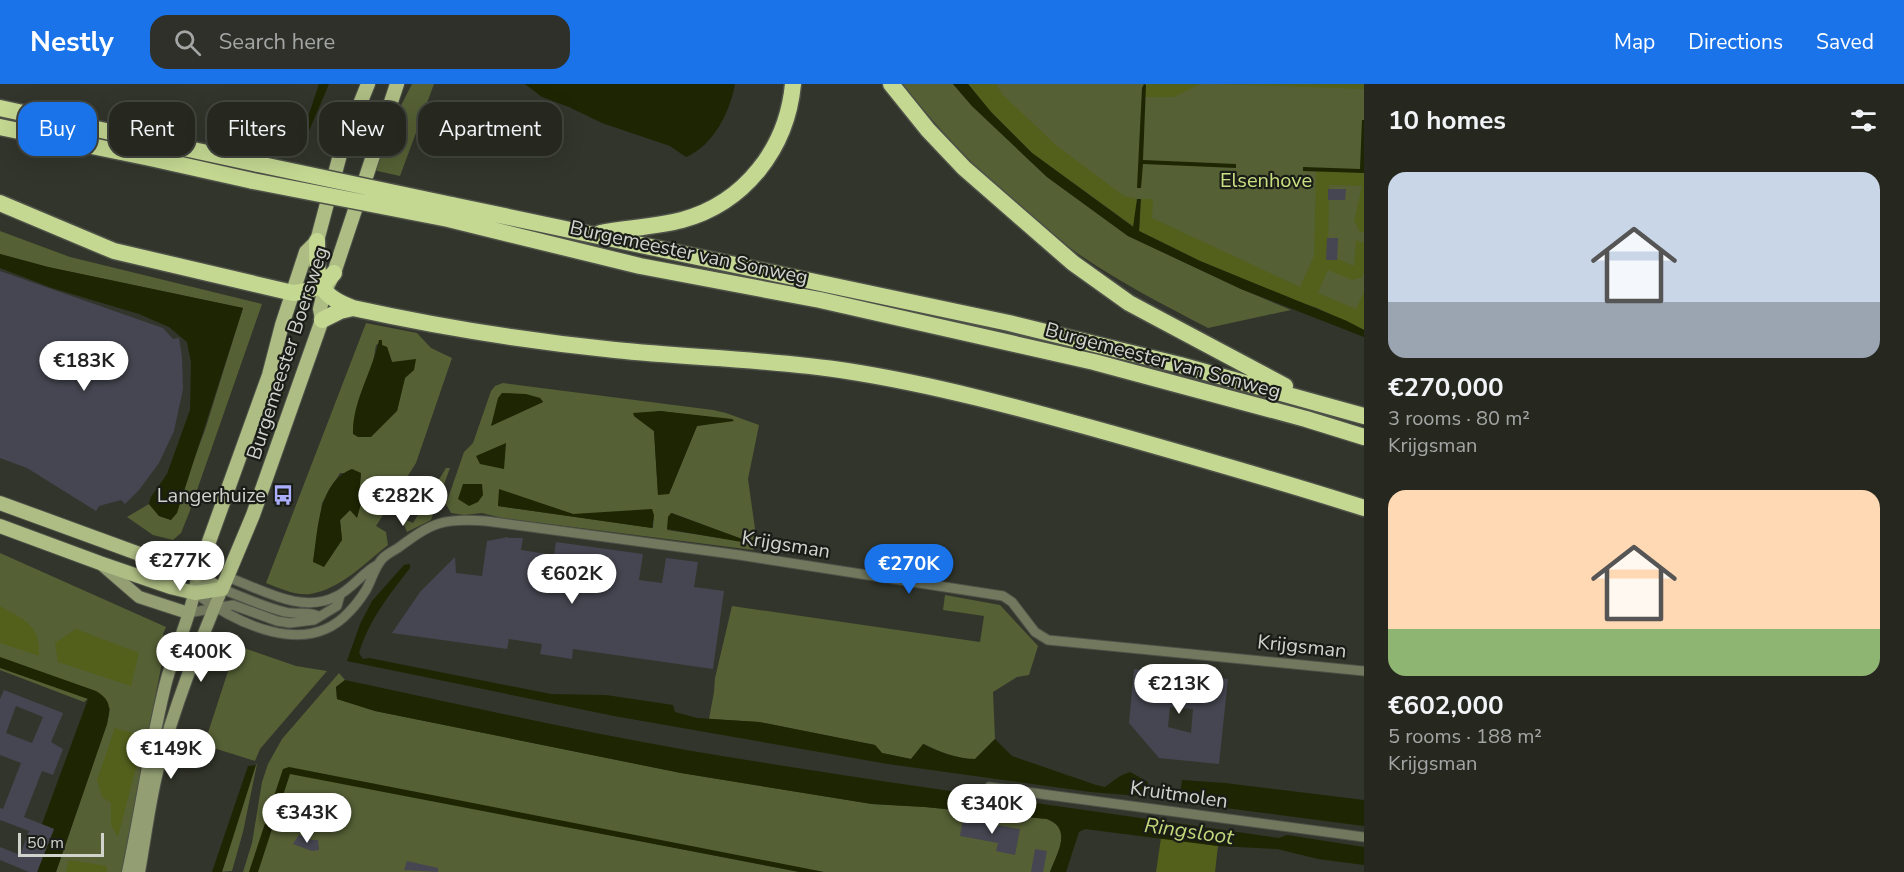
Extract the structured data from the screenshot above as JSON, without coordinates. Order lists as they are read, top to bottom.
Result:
{
  "streets": {
    "highway": ["Burgemeester van Sonweg"],
    "main road": ["Burgemeester Boersweg"],
    "street": ["Krijgsman", "Kruitmolen"]
  },
  "crossings": [
    ["Burgemeester Boersweg", "Krijgsman"]
  ],
  "water": ["Ringsloot"],
  "parks": ["Elsenhove"],
  "places": {
    "bus stop": ["Langerhuize"]
  },
  "scale_bar": "50 m",
  "page": {
    "header": "Nestly",
    "search": "Search here",
    "nav": ["Map", "Directions", "Saved"],
    "heading": "10 homes",
    "chip": [
      "Buy",
      "Rent",
      "Filters",
      "New",
      "Apartment"
    ],
    "list": [
      {
        "name": "€270,000",
        "note": "3 rooms · 80 m² · Krijgsman"
      },
      {
        "name": "€602,000",
        "note": "5 rooms · 188 m² · Krijgsman"
      }
    ],
    "price": [
      "€183K",
      "€282K",
      "€277K",
      "€270K",
      "€602K",
      "€400K",
      "€213K",
      "€149K",
      "€340K",
      "€343K"
    ],
    "scale": "50 m"
  }
}
